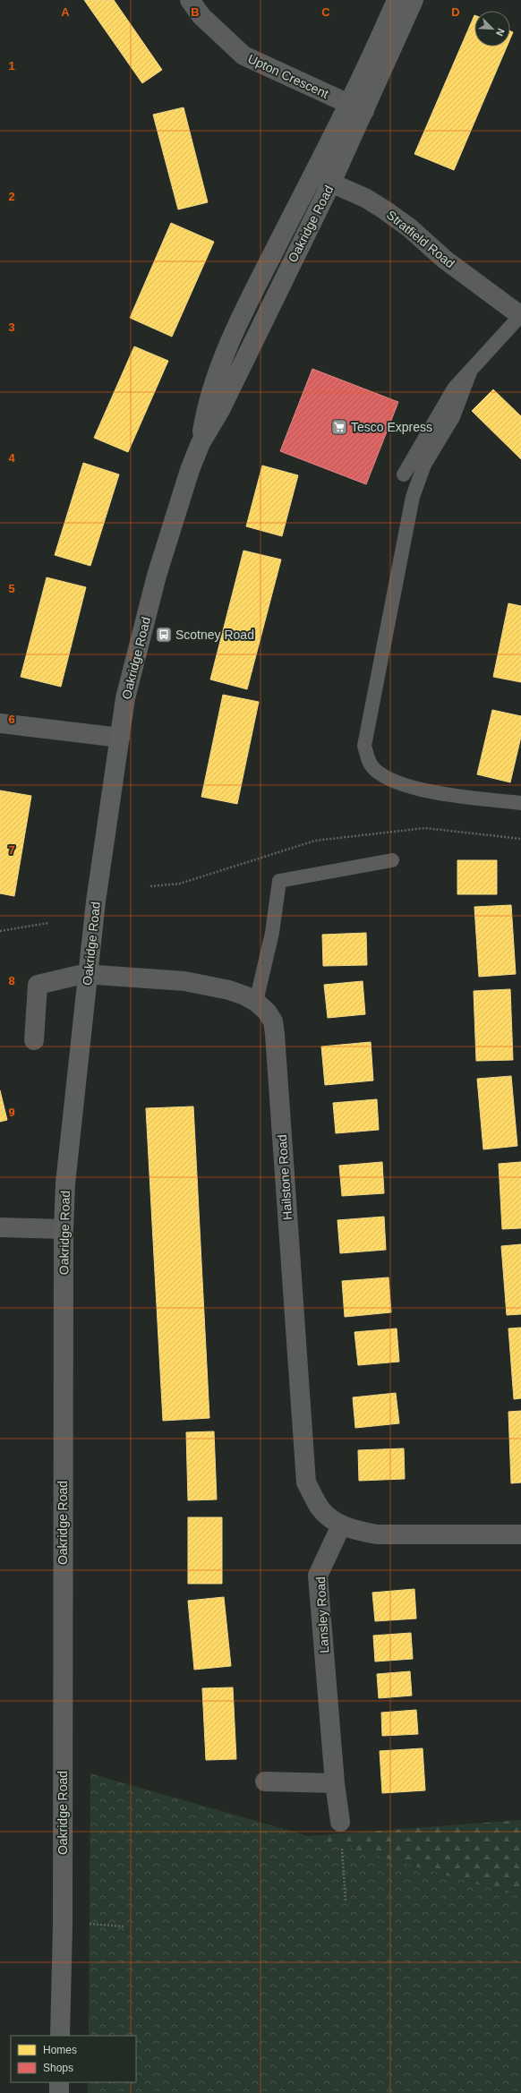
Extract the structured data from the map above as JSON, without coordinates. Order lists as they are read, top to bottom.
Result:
{
  "streets": {
    "street": [
      "Upton Crescent",
      "Oakridge Road",
      "Stratfield Road",
      "Hailstone Road",
      "Lansley Road"
    ]
  },
  "crossings": [
    ["Upton Crescent", "Oakridge Road"],
    ["Oakridge Road", "Stratfield Road"],
    ["Oakridge Road", "Hailstone Road"],
    ["Hailstone Road", "Lansley Road"]
  ],
  "places": {
    "supermarket": ["Tesco Express"],
    "bus stop": ["Scotney Road"]
  },
  "legend": ["Homes", "Shops"],
  "north": "bottom right",
  "grid": {
    "columns": [
      "A",
      "B",
      "C",
      "D"
    ],
    "rows": [
      "1",
      "2",
      "3",
      "4",
      "5",
      "6",
      "7",
      "8",
      "9"
    ]
  }
}
